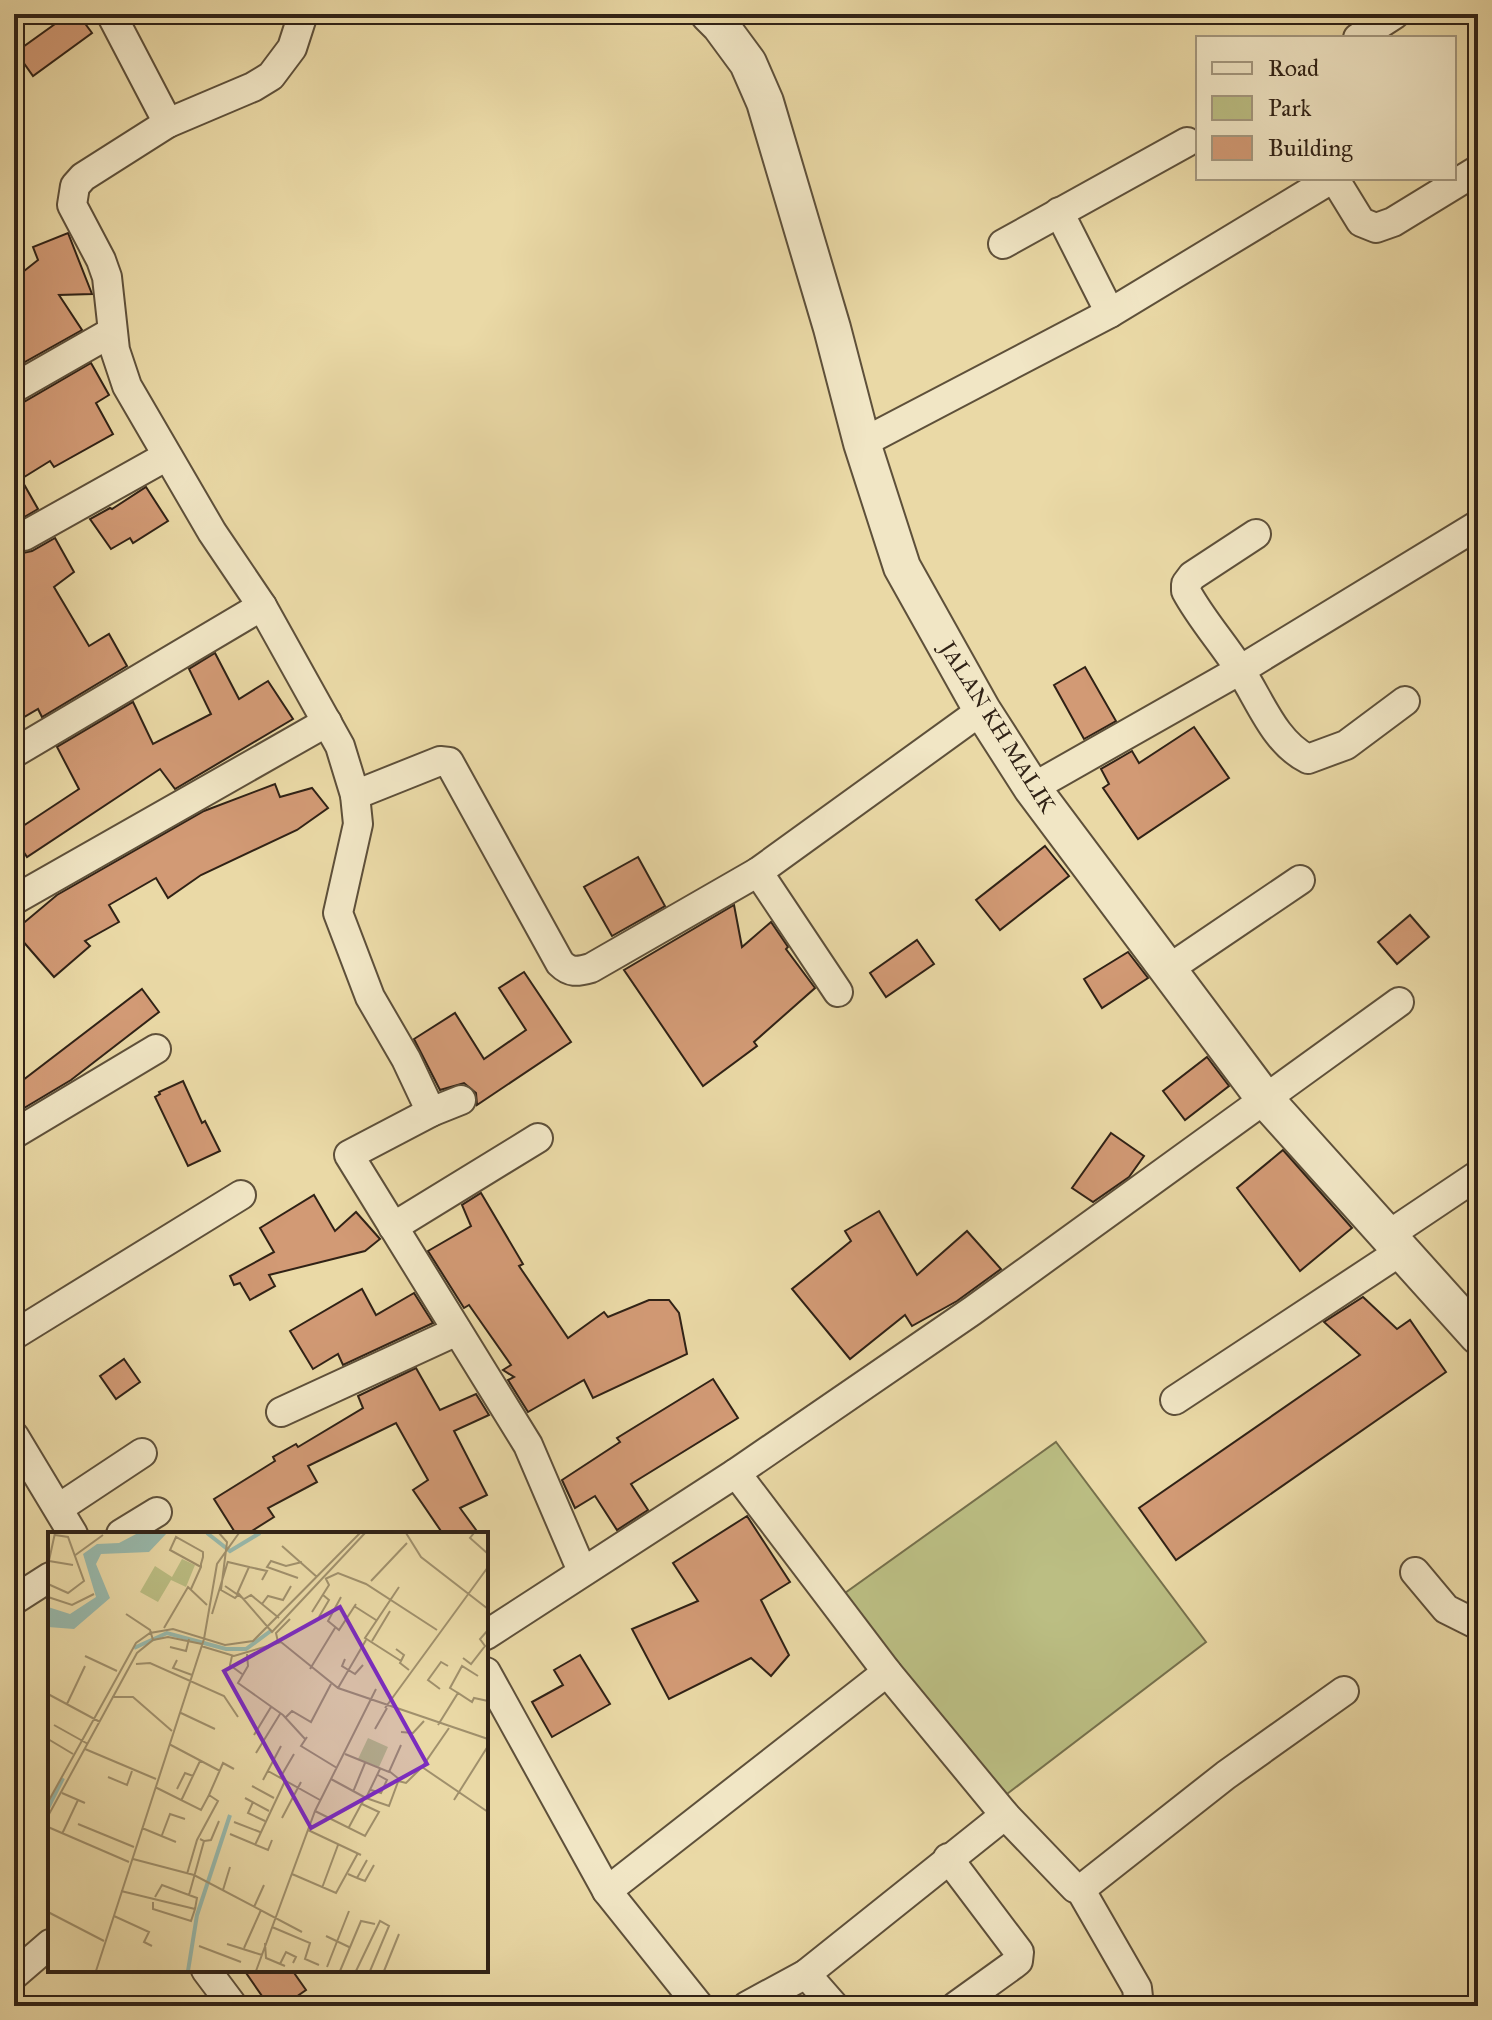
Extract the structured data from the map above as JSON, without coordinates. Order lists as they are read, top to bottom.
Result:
{
  "streets": {
    "street": ["JALAN KH MALIK"]
  },
  "legend": ["Road", "Park", "Building"]
}
